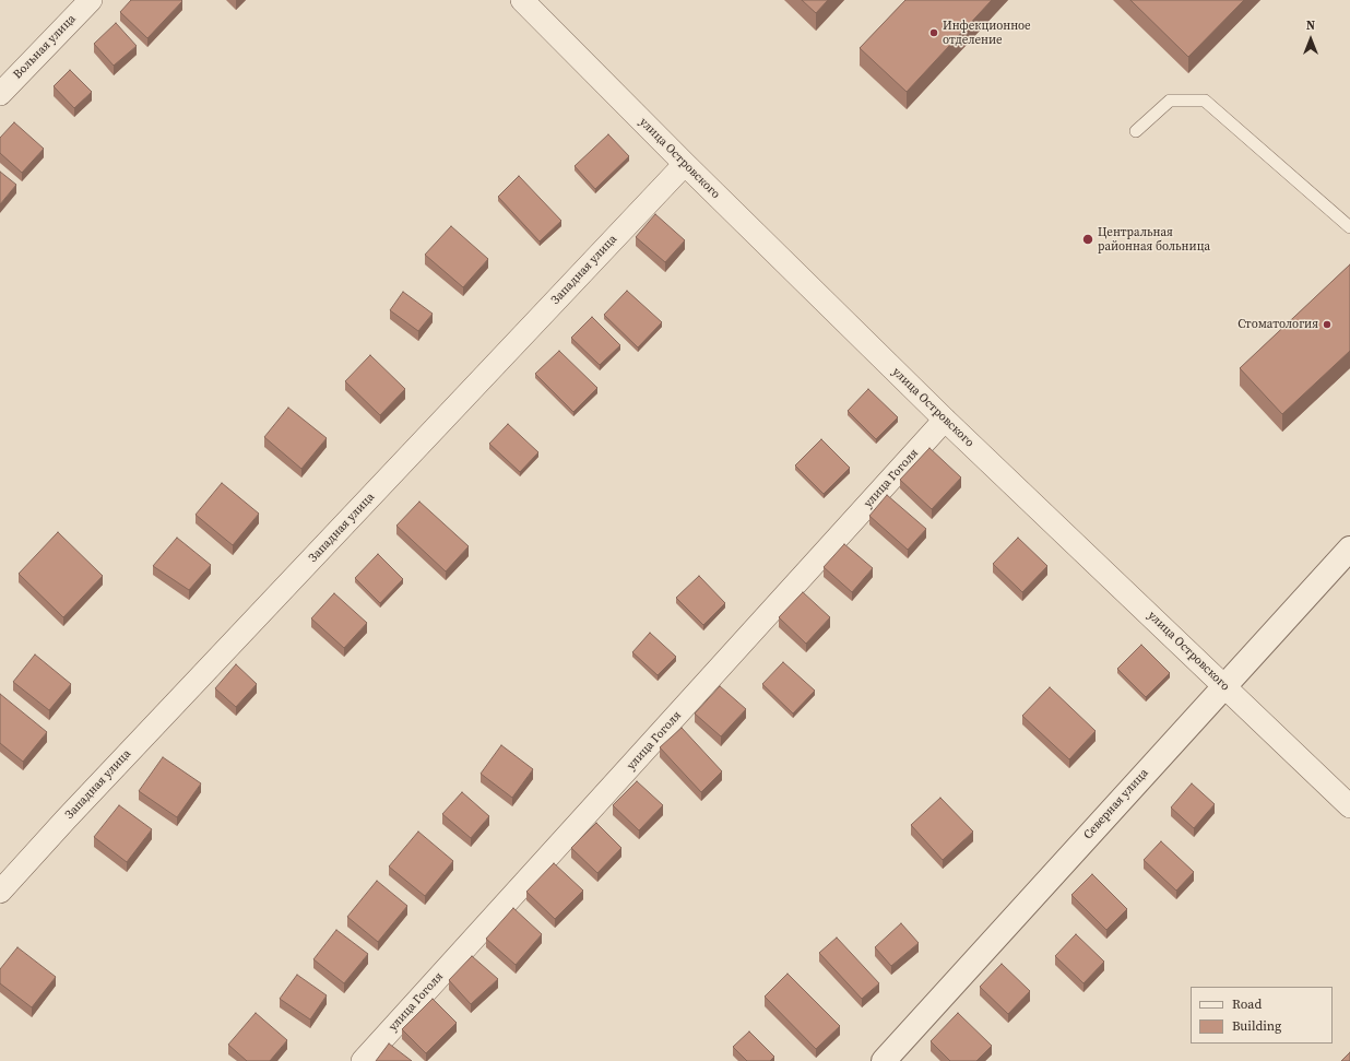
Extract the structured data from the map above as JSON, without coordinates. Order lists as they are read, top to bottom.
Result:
{
  "streets": {
    "street": [
      "Вольная улица",
      "улица Островского",
      "Западная улица",
      "улица Гоголя",
      "Северная улица"
    ]
  },
  "crossings": [
    ["улица Островского", "Западная улица"],
    ["улица Островского", "улица Гоголя"],
    ["улица Островского", "Северная улица"]
  ],
  "places": ["Инфекционное отделение", "Центральная районная больница", "Стоматология"],
  "legend": ["Road", "Building"],
  "north": "top"
}
